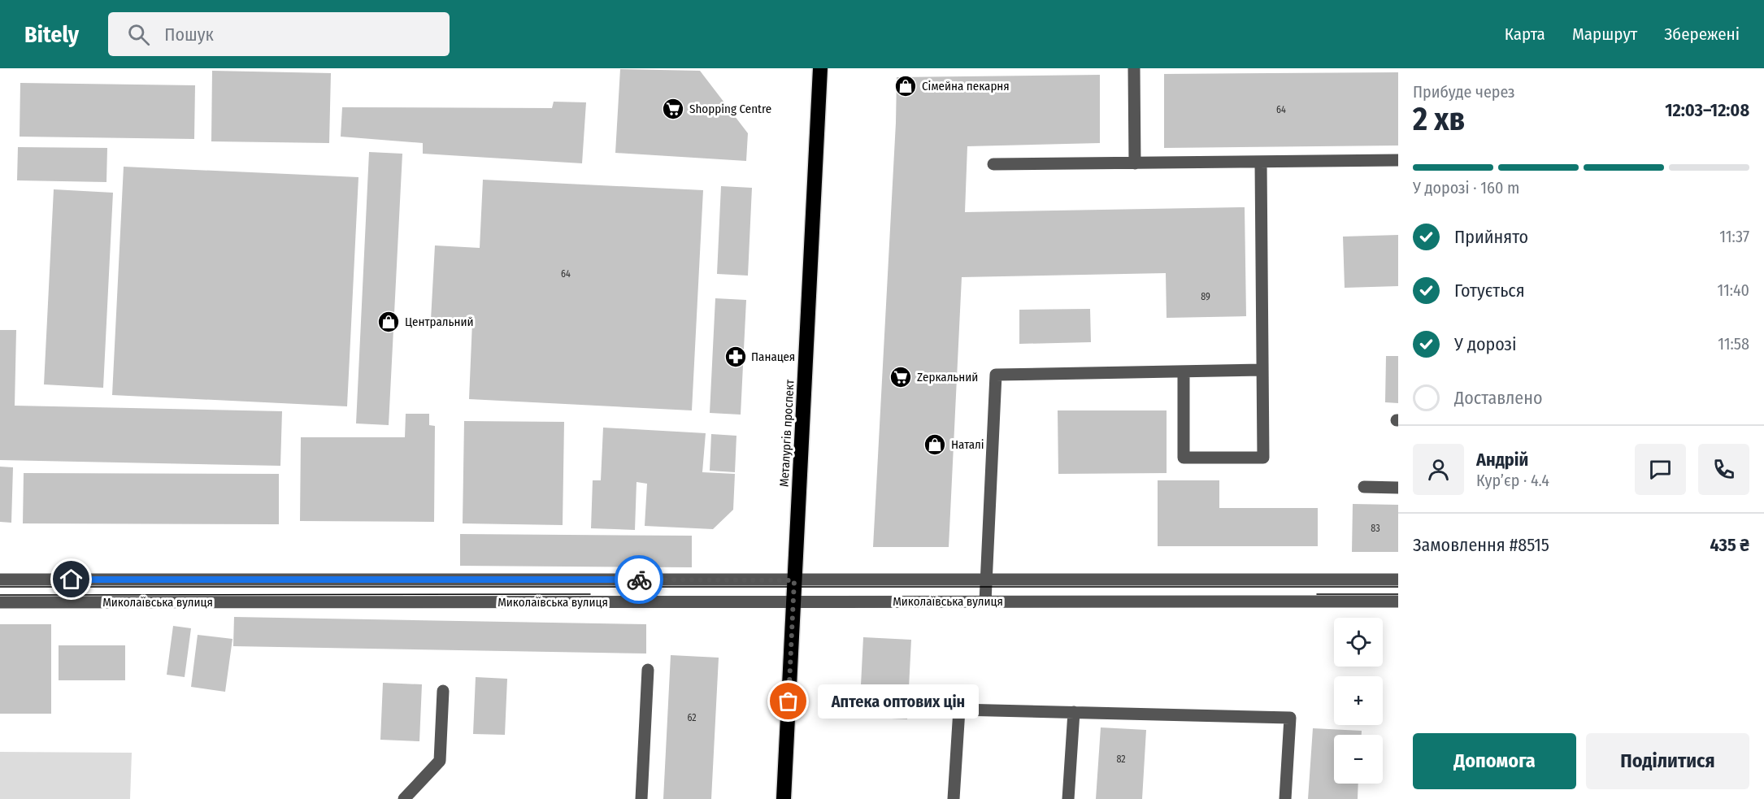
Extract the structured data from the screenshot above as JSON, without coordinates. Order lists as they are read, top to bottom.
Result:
{
  "streets": {
    "highway": ["Металургів проспект"],
    "street": ["Миколаївська вулиця"]
  },
  "crossings": [
    ["Металургів проспект", "Миколаївська вулиця"]
  ],
  "places": {
    "shop": ["Сімейна пекарня", "Центральний", "Наталі"],
    "supermarket": ["Shopping Centre", "Zеркальний"],
    "pharmacy": ["Панацея"],
    "other": ["Аптека оптових цін"]
  },
  "house_numbers": [
    "64",
    "64",
    "89",
    "83",
    "62",
    "82"
  ],
  "page": {
    "header": "Bitely",
    "search": "Пошук",
    "nav": ["Карта", "Маршрут", "Збережені"],
    "heading": ["2 хв", "Прибуде через", "12:03–12:08"],
    "panel": [
      "Андрій",
      "Кур’єр · 4.4",
      "Замовлення #8515",
      "435 ₴"
    ],
    "bar": "У дорозі · 160 m",
    "list": [
      ["Прийнято", "11:37"],
      ["Готується", "11:40"],
      ["У дорозі", "11:58"],
      "Доставлено"
    ],
    "map_buttons": ["+", "−"],
    "bubble": "Аптека оптових цін",
    "buttons": ["Допомога", "Поділитися"]
  }
}
